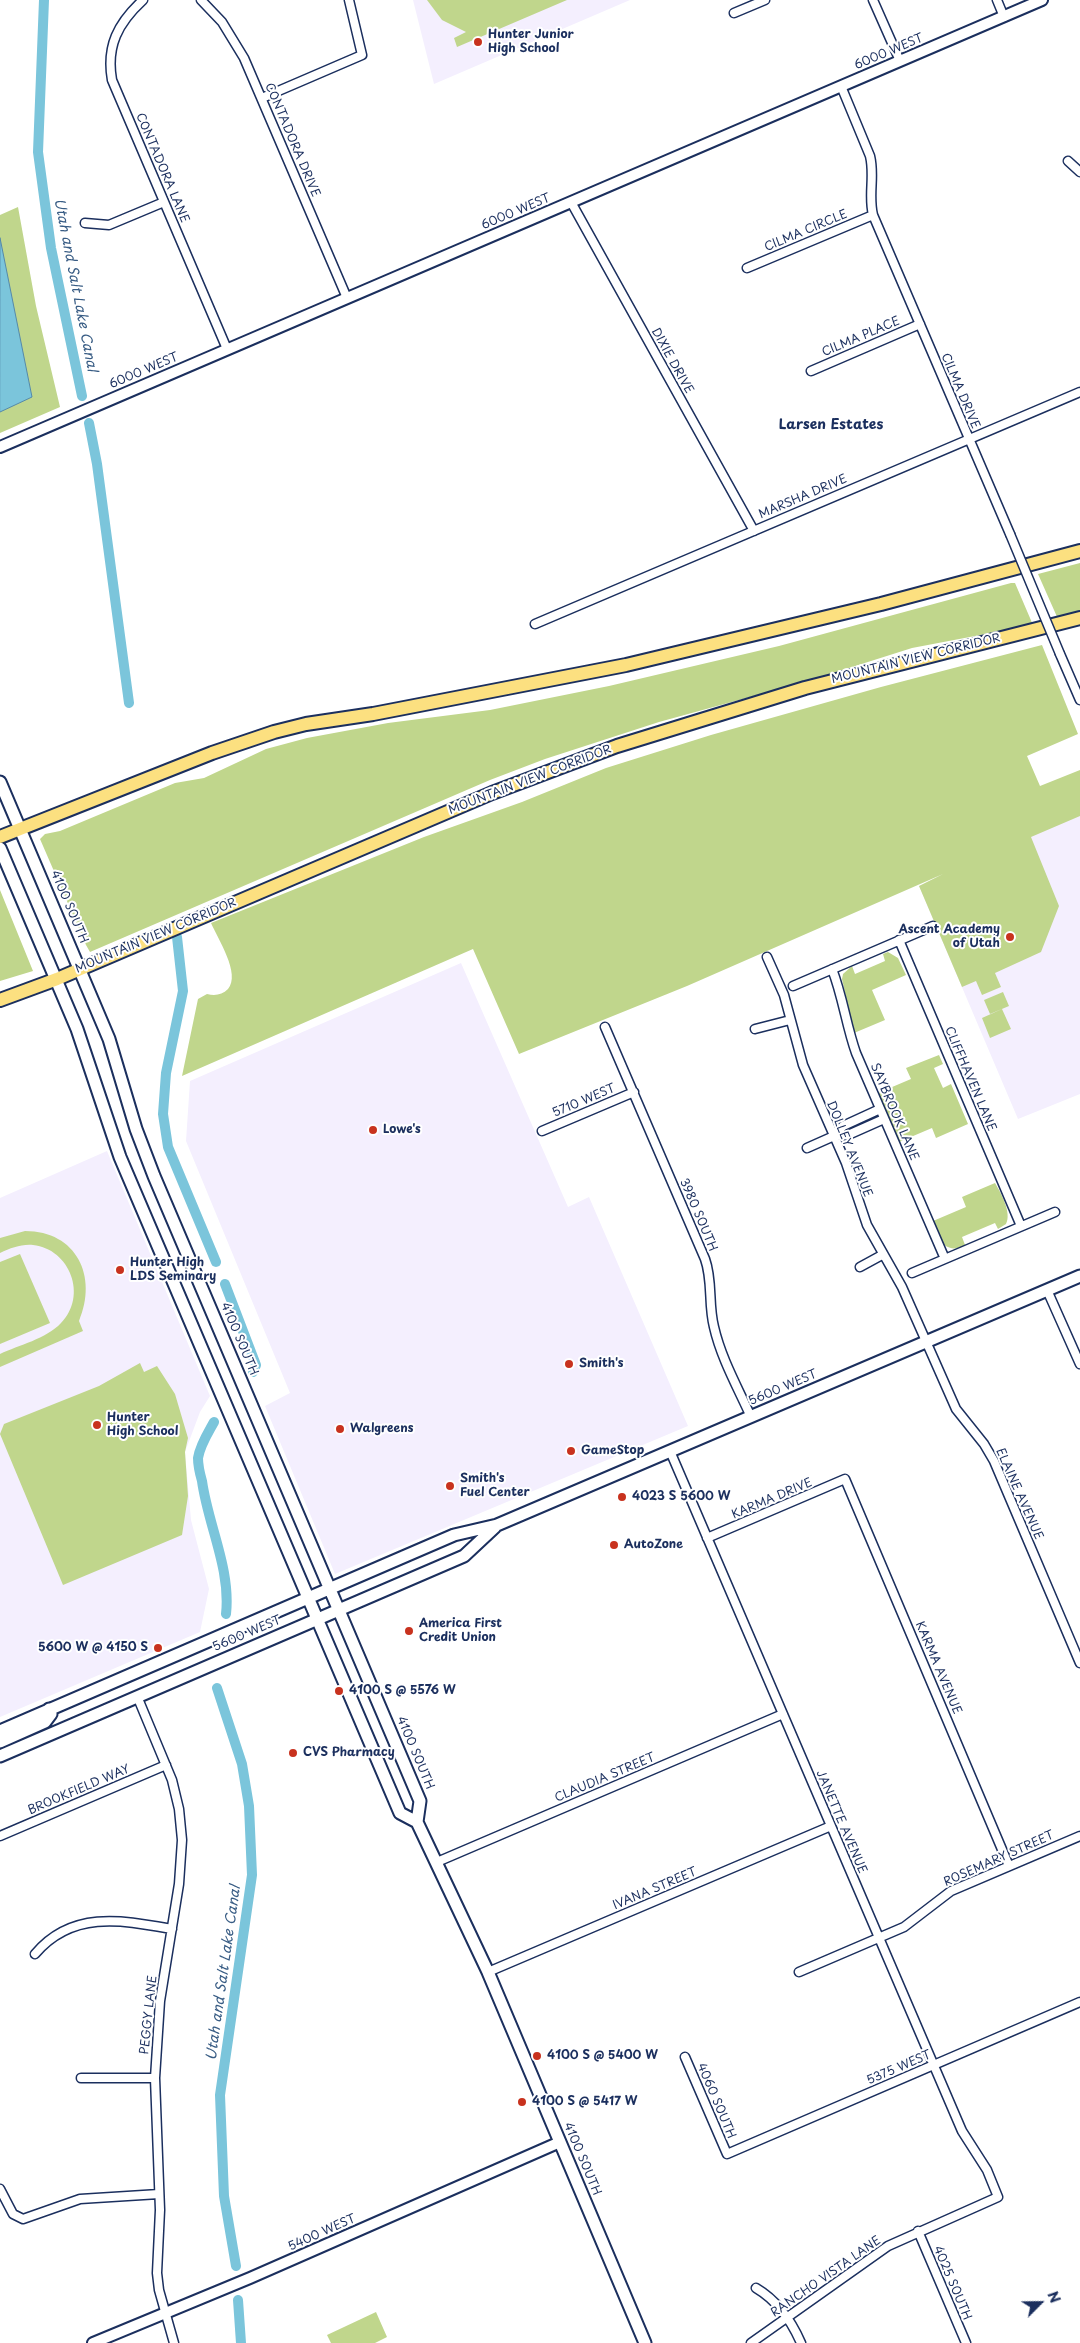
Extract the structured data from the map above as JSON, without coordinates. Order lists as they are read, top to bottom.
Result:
{
  "streets": {
    "highway": ["MOUNTAIN VIEW CORRIDOR"],
    "main road": ["4100 SOUTH", "5600 WEST"],
    "street": [
      "6000 WEST",
      "CONTADORA DRIVE",
      "CONTADORA LANE",
      "CILMA CIRCLE",
      "CILMA PLACE",
      "DIXIE DRIVE",
      "CILMA DRIVE",
      "MARSHA DRIVE",
      "CLIFFHAVEN LANE",
      "5710 WEST",
      "SAYBROOK LANE",
      "DOLLEY AVENUE",
      "3980 SOUTH",
      "ELAINE AVENUE",
      "KARMA DRIVE",
      "KARMA AVENUE",
      "CLAUDIA STREET",
      "BROOKFIELD WAY",
      "JANETTE AVENUE",
      "ROSEMARY STREET",
      "IVANA STREET",
      "PEGGY LANE",
      "5375 WEST",
      "4060 SOUTH",
      "5400 WEST",
      "RANCHO VISTA LANE",
      "4025 SOUTH"
    ]
  },
  "crossings": [
    ["6000 WEST", "CONTADORA DRIVE"],
    ["6000 WEST", "CONTADORA LANE"],
    ["6000 WEST", "DIXIE DRIVE"],
    ["6000 WEST", "CILMA DRIVE"],
    ["CILMA CIRCLE", "CILMA DRIVE"],
    ["CILMA PLACE", "CILMA DRIVE"],
    ["DIXIE DRIVE", "MARSHA DRIVE"],
    ["CILMA DRIVE", "MARSHA DRIVE"],
    ["MOUNTAIN VIEW CORRIDOR", "4100 SOUTH"],
    ["4100 SOUTH", "5600 WEST"],
    ["4100 SOUTH", "CLAUDIA STREET"],
    ["4100 SOUTH", "IVANA STREET"],
    ["4100 SOUTH", "5400 WEST"],
    ["5710 WEST", "3980 SOUTH"],
    ["DOLLEY AVENUE", "5600 WEST"],
    ["DOLLEY AVENUE", "ELAINE AVENUE"],
    ["3980 SOUTH", "5600 WEST"],
    ["5600 WEST", "ELAINE AVENUE"],
    ["5600 WEST", "JANETTE AVENUE"],
    ["5600 WEST", "PEGGY LANE"],
    ["KARMA DRIVE", "KARMA AVENUE"],
    ["KARMA DRIVE", "JANETTE AVENUE"],
    ["KARMA AVENUE", "ROSEMARY STREET"],
    ["CLAUDIA STREET", "JANETTE AVENUE"],
    ["BROOKFIELD WAY", "PEGGY LANE"],
    ["JANETTE AVENUE", "ROSEMARY STREET"],
    ["JANETTE AVENUE", "IVANA STREET"],
    ["JANETTE AVENUE", "5375 WEST"],
    ["JANETTE AVENUE", "RANCHO VISTA LANE"],
    ["PEGGY LANE", "5400 WEST"],
    ["5375 WEST", "4060 SOUTH"],
    ["RANCHO VISTA LANE", "4025 SOUTH"]
  ],
  "districts": ["Larsen Estates"],
  "water": ["Utah and Salt Lake Canal"],
  "places": [
    "Hunter Junior High School",
    "Ascent Academy of Utah",
    "Lowe's",
    "Hunter High LDS Seminary",
    "Smith's",
    "Hunter High School",
    "Walgreens",
    "GameStop",
    "Smith's Fuel Center",
    "4023 S 5600 W",
    "AutoZone",
    "America First Credit Union",
    "5600 W @ 4150 S",
    "4100 S @ 5576 W",
    "CVS Pharmacy",
    "4100 S @ 5400 W",
    "4100 S @ 5417 W"
  ],
  "north": "top right"
}
